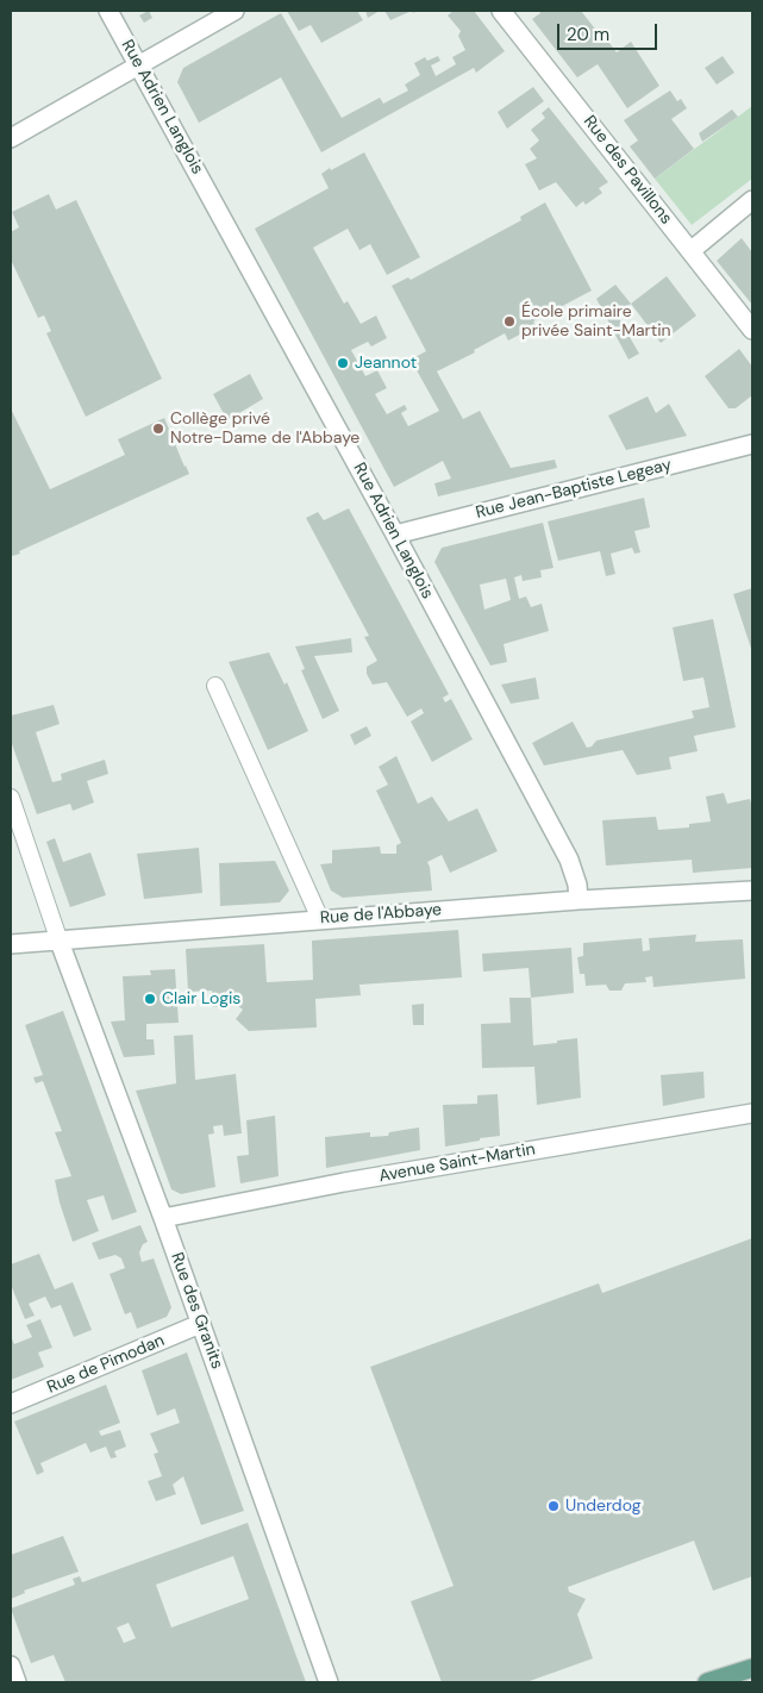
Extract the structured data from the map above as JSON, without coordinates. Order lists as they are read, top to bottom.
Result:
{
  "streets": {
    "street": [
      "Rue Adrien Langlois",
      "Rue des Pavillons",
      "Rue Jean-Baptiste Legeay",
      "Rue de l'Abbaye",
      "Avenue Saint-Martin",
      "Rue des Granits",
      "Rue de Pimodan"
    ]
  },
  "crossings": [
    ["Rue Adrien Langlois", "Rue Jean-Baptiste Legeay"],
    ["Rue Adrien Langlois", "Rue de l'Abbaye"],
    ["Rue de l'Abbaye", "Rue des Granits"],
    ["Avenue Saint-Martin", "Rue des Granits"],
    ["Rue des Granits", "Rue de Pimodan"]
  ],
  "places": [
    "École primaire privée Saint-Martin",
    "Jeannot",
    "Collège privé Notre-Dame de l'Abbaye",
    "Clair Logis",
    "Underdog"
  ],
  "scale_bar": "20 m"
}
